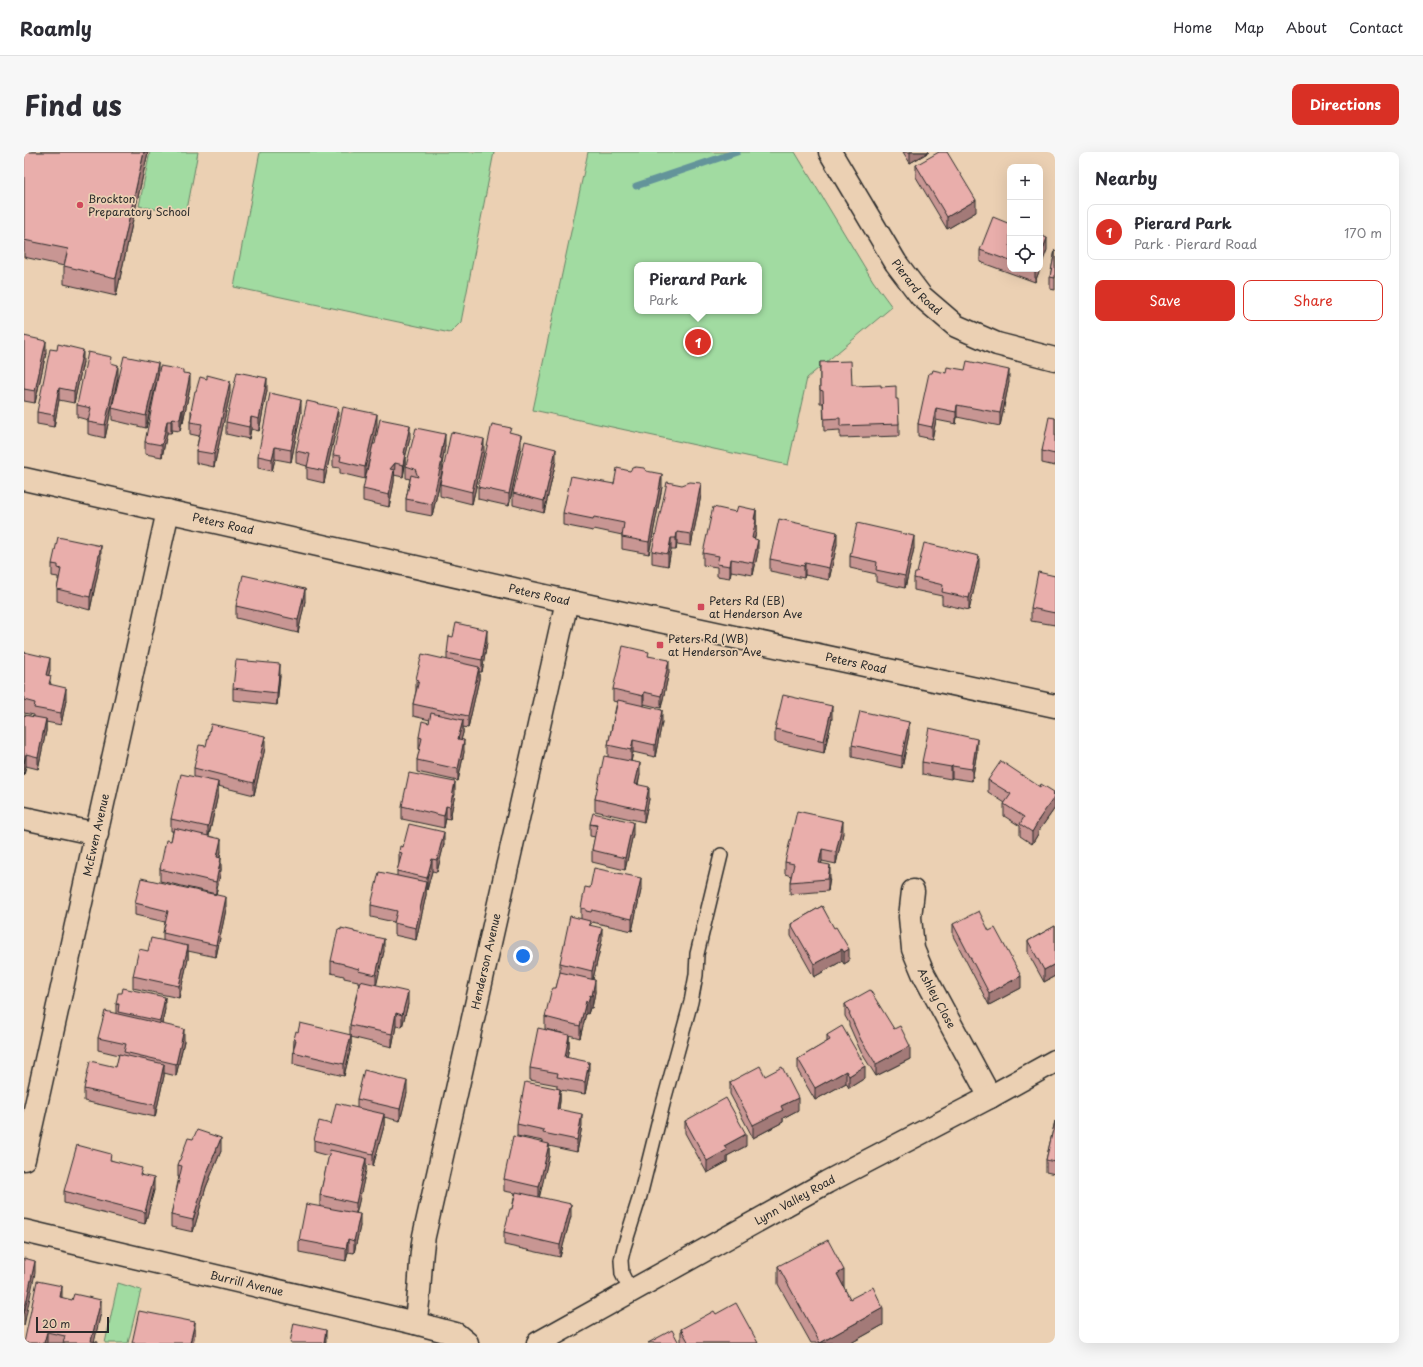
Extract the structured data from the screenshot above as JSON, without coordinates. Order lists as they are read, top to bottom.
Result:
{
  "streets": {
    "street": [
      "Pierard Road",
      "Peters Road",
      "McEwen Avenue",
      "Henderson Avenue",
      "Ashley Close",
      "Lynn Valley Road",
      "Burrill Avenue"
    ]
  },
  "crossings": [
    ["Peters Road", "McEwen Avenue"],
    ["Peters Road", "Henderson Avenue"],
    ["Henderson Avenue", "Burrill Avenue"],
    ["Ashley Close", "Lynn Valley Road"]
  ],
  "places": {
    "other": ["Brockton Preparatory School"],
    "transit": ["Peters Rd (EB) at Henderson Ave", "Peters Rd (WB) at Henderson Ave"]
  },
  "scale_bar": "20 m",
  "page": {
    "header": "Roamly",
    "nav": [
      "Home",
      "Map",
      "About",
      "Contact"
    ],
    "title": "Find us",
    "buttons": [
      "Directions",
      ["Save", "Share"]
    ],
    "heading": "Nearby",
    "map_buttons": ["+", "−"],
    "list": [
      {
        "mark": "1",
        "name": "Pierard Park",
        "note": "Park · Pierard Road",
        "value": "170 m"
      }
    ],
    "popup": ["Pierard Park", "Park"],
    "pins": "1",
    "scale": "20 m"
  }
}
